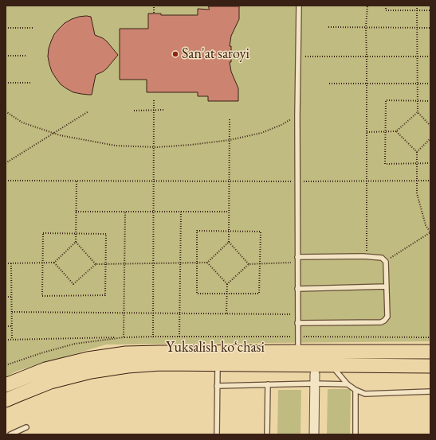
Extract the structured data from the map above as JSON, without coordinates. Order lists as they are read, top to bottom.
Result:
{
  "streets": {
    "main road": ["Yuksalish koʻchasi"]
  },
  "places": ["San'at saroyi"]
}
